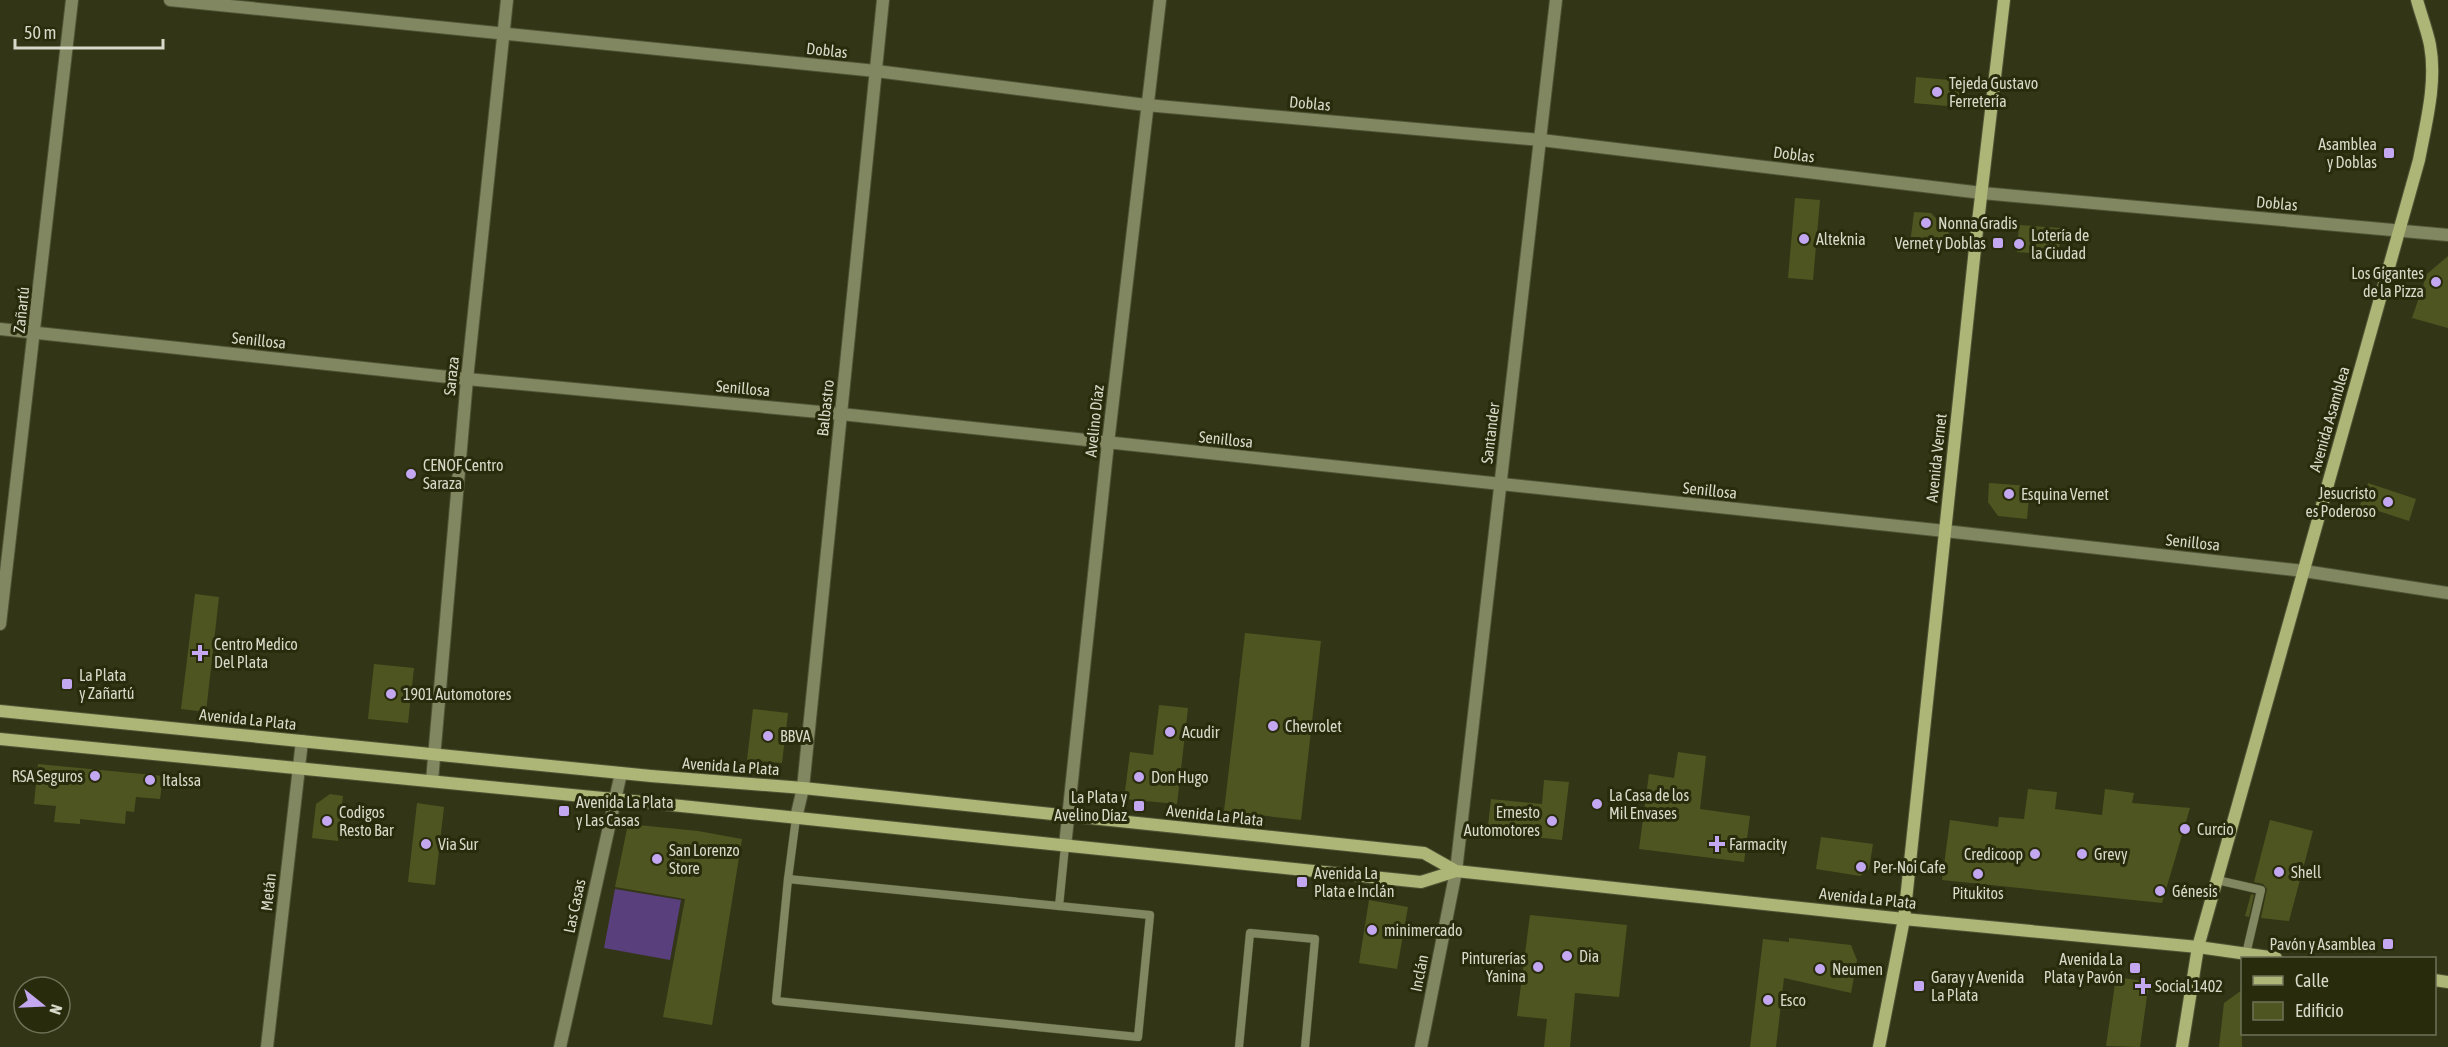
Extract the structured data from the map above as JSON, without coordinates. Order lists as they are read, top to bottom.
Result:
{
  "streets": {
    "main road": ["Avenida Asamblea", "Avenida Vernet", "Avenida La Plata"],
    "street": [
      "Doblas",
      "Zañartú",
      "Senillosa",
      "Saraza",
      "Balbastro",
      "Avelino Díaz",
      "Santander",
      "Metán",
      "Las Casas",
      "Inclán"
    ]
  },
  "crossings": [
    ["Doblas", "Saraza"],
    ["Doblas", "Balbastro"],
    ["Doblas", "Avenida Asamblea"],
    ["Doblas", "Avelino Díaz"],
    ["Doblas", "Santander"],
    ["Doblas", "Avenida Vernet"],
    ["Zañartú", "Senillosa"],
    ["Senillosa", "Saraza"],
    ["Senillosa", "Balbastro"],
    ["Senillosa", "Avenida Asamblea"],
    ["Senillosa", "Avelino Díaz"],
    ["Senillosa", "Santander"],
    ["Senillosa", "Avenida Vernet"],
    ["Saraza", "Avenida La Plata"],
    ["Balbastro", "Avenida La Plata"],
    ["Avenida Asamblea", "Avenida La Plata"],
    ["Avelino Díaz", "Avenida La Plata"],
    ["Santander", "Avenida La Plata"],
    ["Santander", "Inclán"],
    ["Avenida Vernet", "Avenida La Plata"],
    ["Avenida La Plata", "Metán"],
    ["Avenida La Plata", "Las Casas"],
    ["Avenida La Plata", "Inclán"]
  ],
  "places": {
    "other": [
      "Tejeda Gustavo Ferretería",
      "Nonna Gradis",
      "Alteknia",
      "Lotería de la Ciudad",
      "Los Gigantes de la Pizza",
      "CENOF Centro Saraza",
      "Esquina Vernet",
      "Jesucristo es Poderoso",
      "1901 Automotores",
      "Chevrolet",
      "Acudir",
      "BBVA",
      "RSA Seguros",
      "Don Hugo",
      "Italssa",
      "La Casa de los Mil Envases",
      "Codigos Resto Bar",
      "Ernesto Automotores",
      "Curcio",
      "Via Sur",
      "Credicoop",
      "Grevy",
      "San Lorenzo Store",
      "Per-Noi Cafe",
      "Shell",
      "Pitukitos",
      "Génesis",
      "minimercado",
      "Dia",
      "Pinturerías Yanina",
      "Neumen",
      "Esco"
    ],
    "transit": [
      "Asamblea y Doblas",
      "Vernet y Doblas",
      "La Plata y Zañartú",
      "La Plata y Avelino Díaz",
      "Avenida La Plata y Las Casas",
      "Avenida La Plata e Inclán",
      "Pavón y Asamblea",
      "Avenida La Plata y Pavón",
      "Garay y Avenida La Plata"
    ],
    "health": ["Centro Medico Del Plata", "Farmacity", "Social 1402"]
  },
  "legend": ["Calle", "Edificio"],
  "scale_bar": "50 m",
  "north": "right"
}
